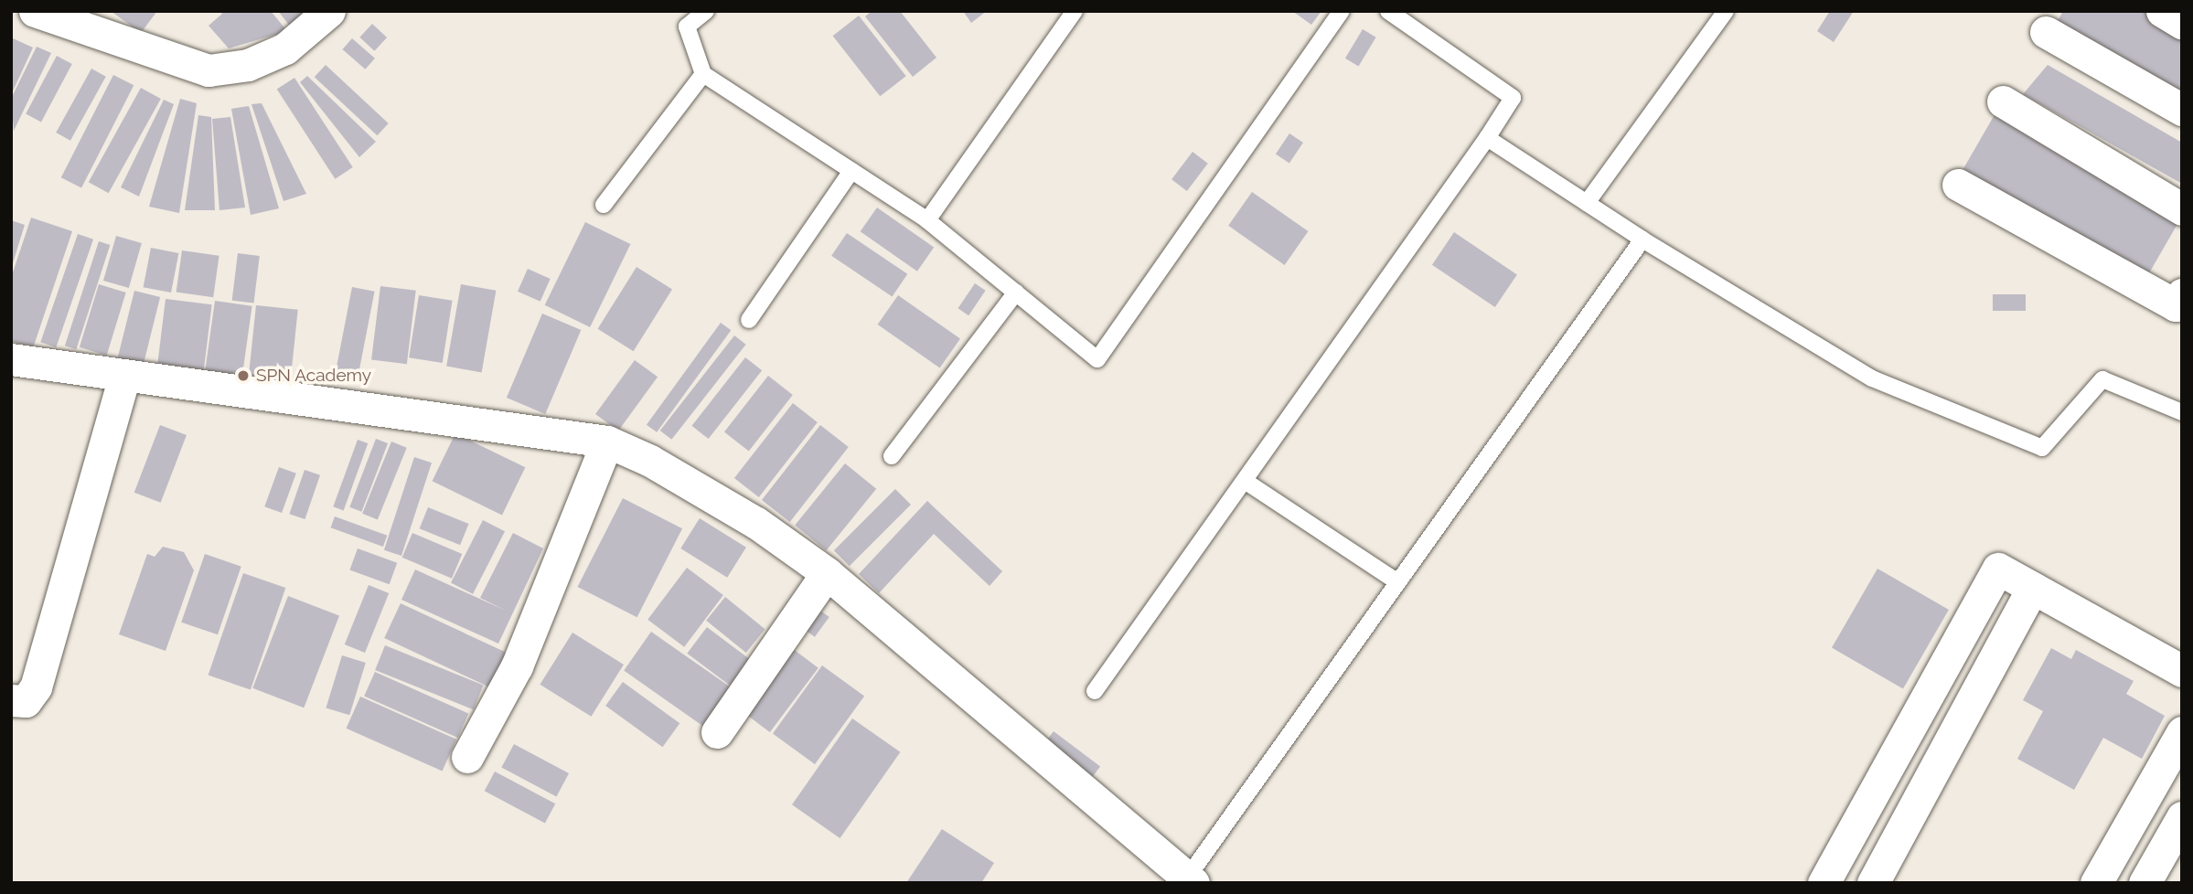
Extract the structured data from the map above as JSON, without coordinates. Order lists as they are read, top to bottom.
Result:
{
  "places": ["SPN Academy"]
}
